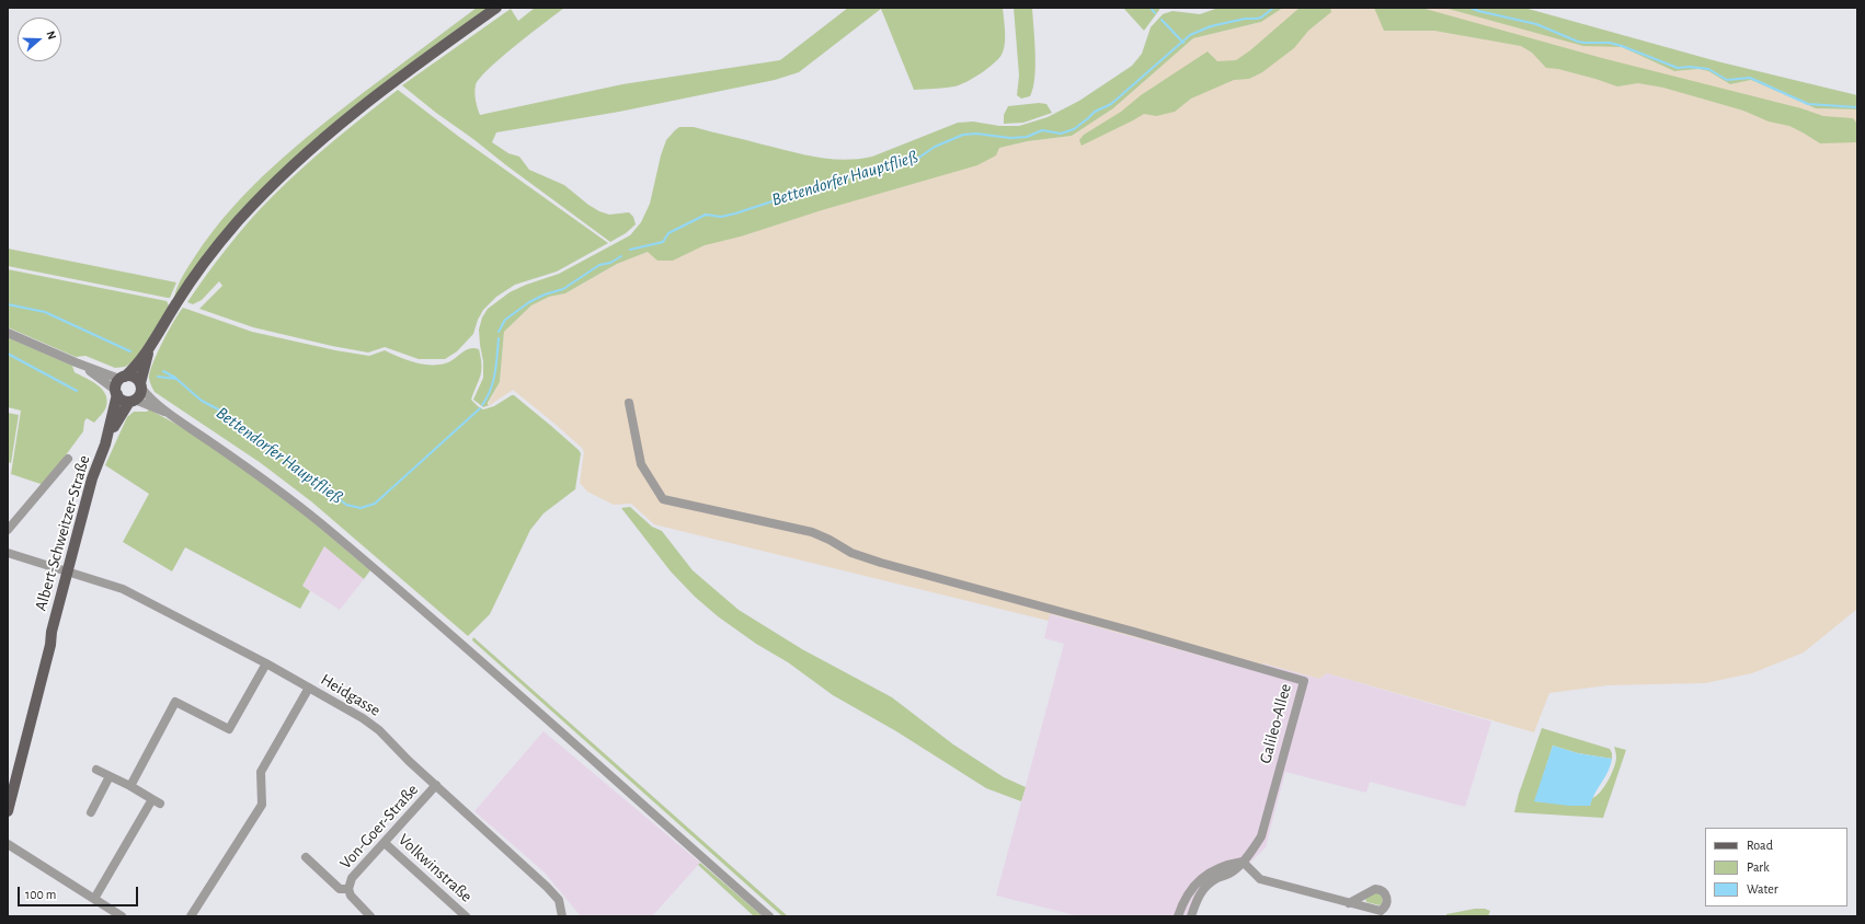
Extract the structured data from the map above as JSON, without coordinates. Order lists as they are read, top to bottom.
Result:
{
  "streets": {
    "main road": ["Albert-Schweitzer-Straße"],
    "street": [
      "Heidgasse",
      "Galileo-Allee",
      "Von-Goer-Straße",
      "Volkwinstraße"
    ]
  },
  "crossings": [
    ["Albert-Schweitzer-Straße", "Heidgasse"],
    ["Heidgasse", "Von-Goer-Straße"],
    ["Von-Goer-Straße", "Volkwinstraße"]
  ],
  "water": ["Bettendorfer Hauptfließ"],
  "legend": ["Road", "Park", "Water"],
  "scale_bar": "100 m",
  "north": "right"
}
